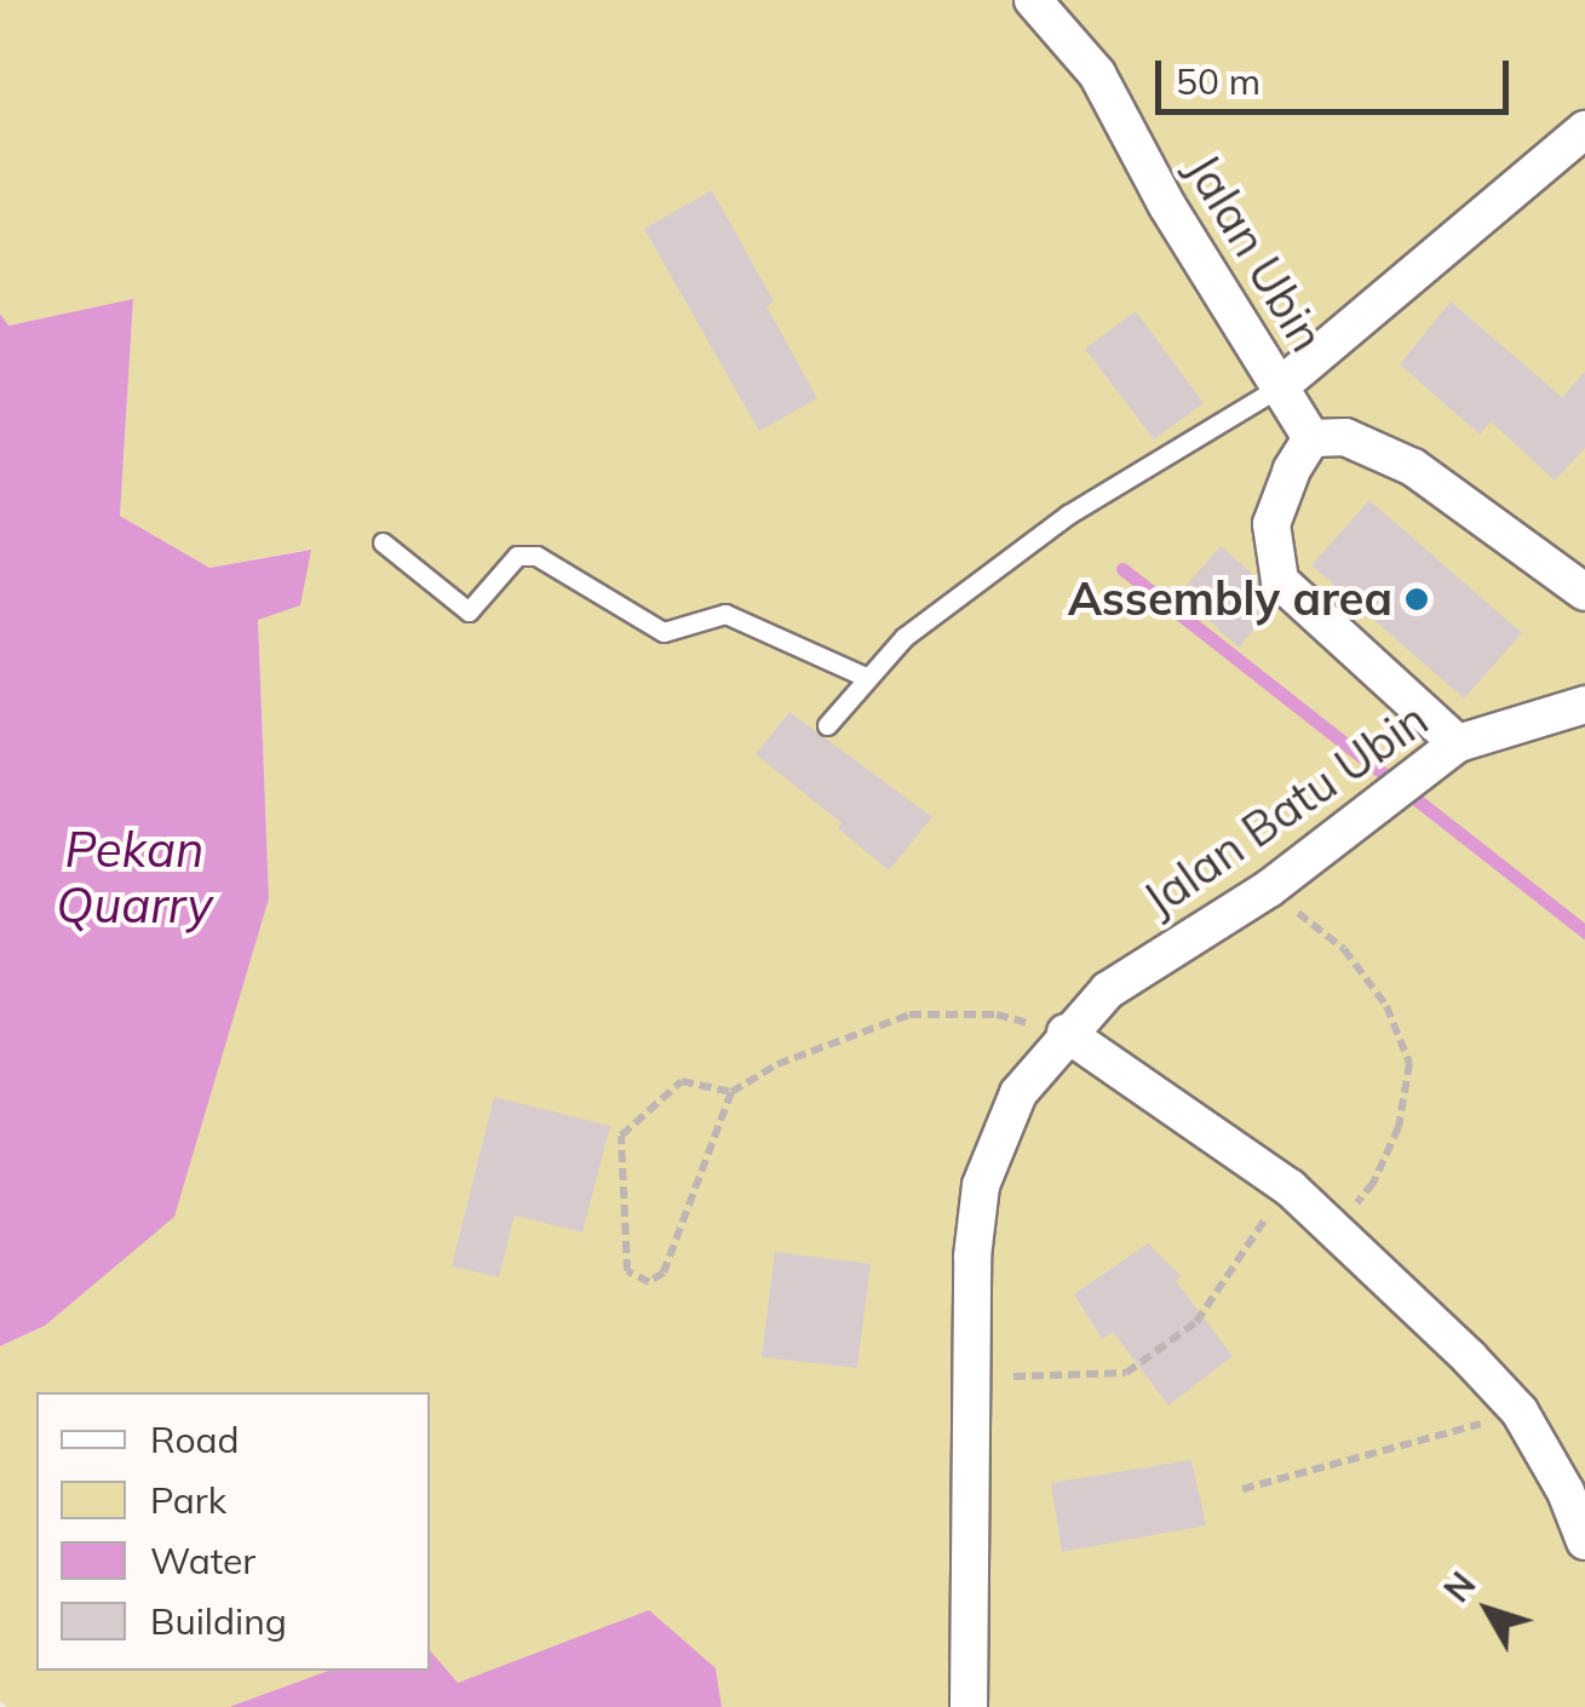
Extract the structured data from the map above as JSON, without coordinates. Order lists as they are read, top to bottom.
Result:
{
  "streets": {
    "street": ["Jalan Ubin", "Jalan Batu Ubin"]
  },
  "water": ["Pekan Quarry"],
  "places": ["Assembly area"],
  "legend": [
    "Road",
    "Park",
    "Water",
    "Building"
  ],
  "scale_bar": "50 m",
  "north": "top left"
}
